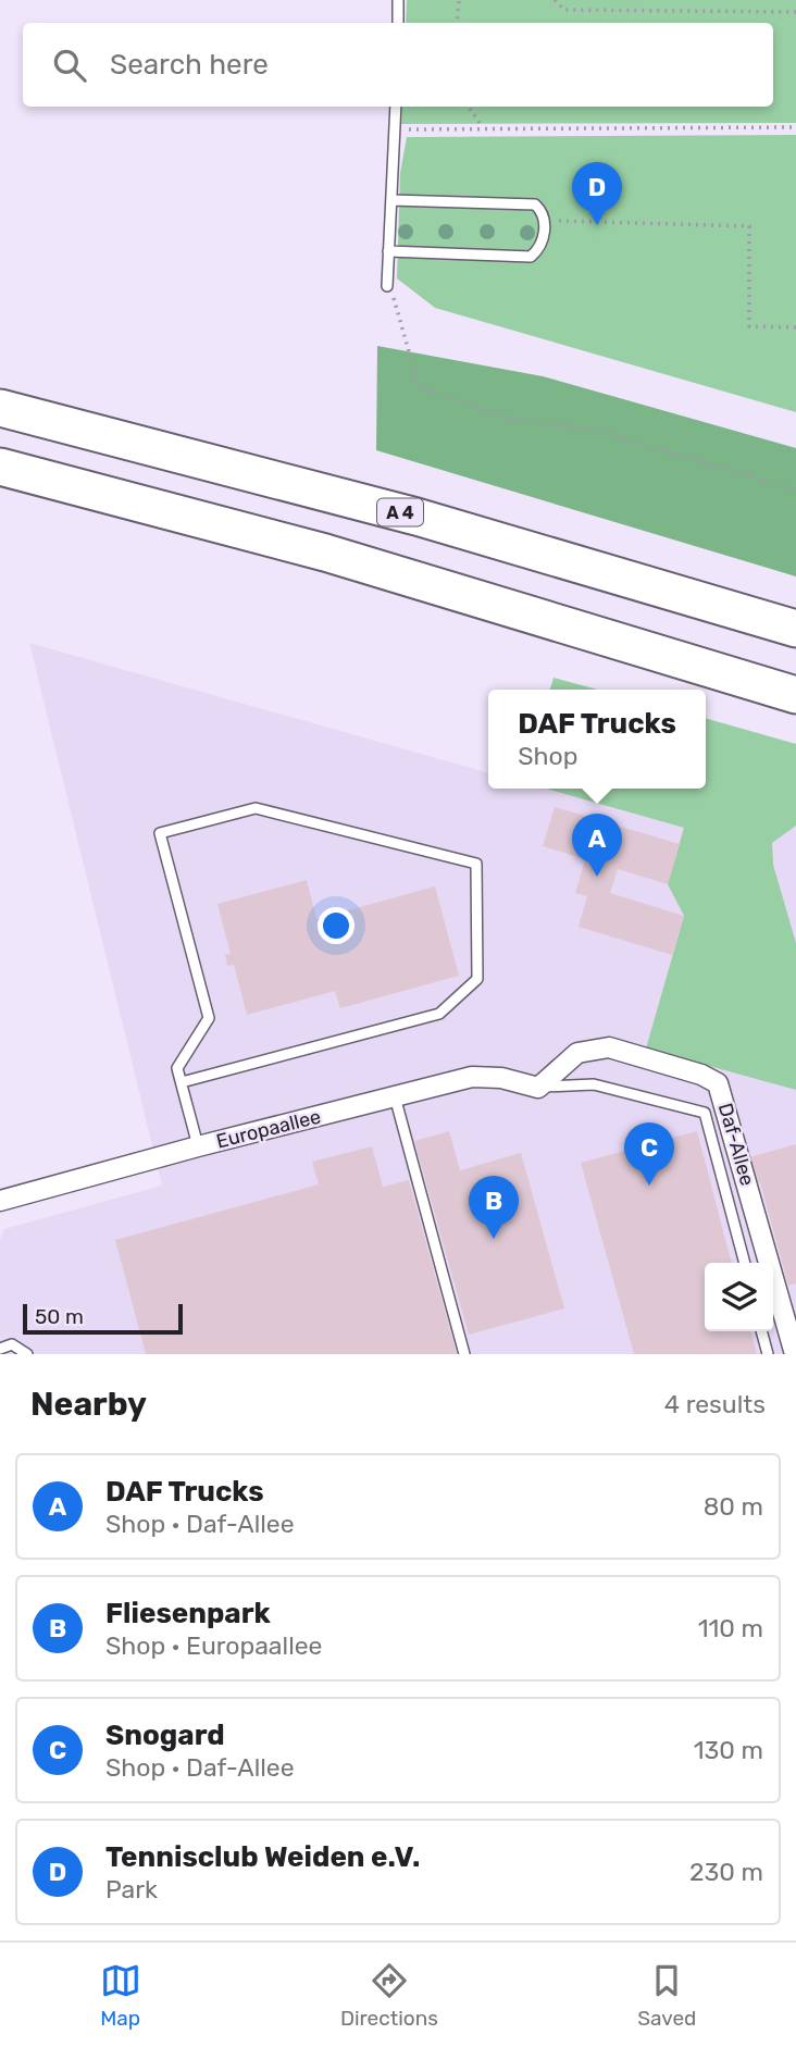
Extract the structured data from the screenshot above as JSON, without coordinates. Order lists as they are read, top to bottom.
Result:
{
  "streets": {
    "highway": ["A 4"],
    "street": ["Europaallee", "Daf-Allee"]
  },
  "crossings": [
    ["Europaallee", "Daf-Allee"]
  ],
  "scale_bar": "50 m",
  "page": {
    "search": "Search here",
    "pins": [
      "D",
      "A",
      "C",
      "B"
    ],
    "popup": ["DAF Trucks", "Shop"],
    "scale": "50 m",
    "heading": ["Nearby", "4 results"],
    "list": [
      {
        "mark": "A",
        "name": "DAF Trucks",
        "note": "Shop · Daf-Allee",
        "value": "80 m"
      },
      {
        "mark": "B",
        "name": "Fliesenpark",
        "note": "Shop · Europaallee",
        "value": "110 m"
      },
      {
        "mark": "C",
        "name": "Snogard",
        "note": "Shop · Daf-Allee",
        "value": "130 m"
      },
      {
        "mark": "D",
        "name": "Tennisclub Weiden e.V.",
        "note": "Park",
        "value": "230 m"
      }
    ],
    "nav": ["Map", "Directions", "Saved"]
  }
}
